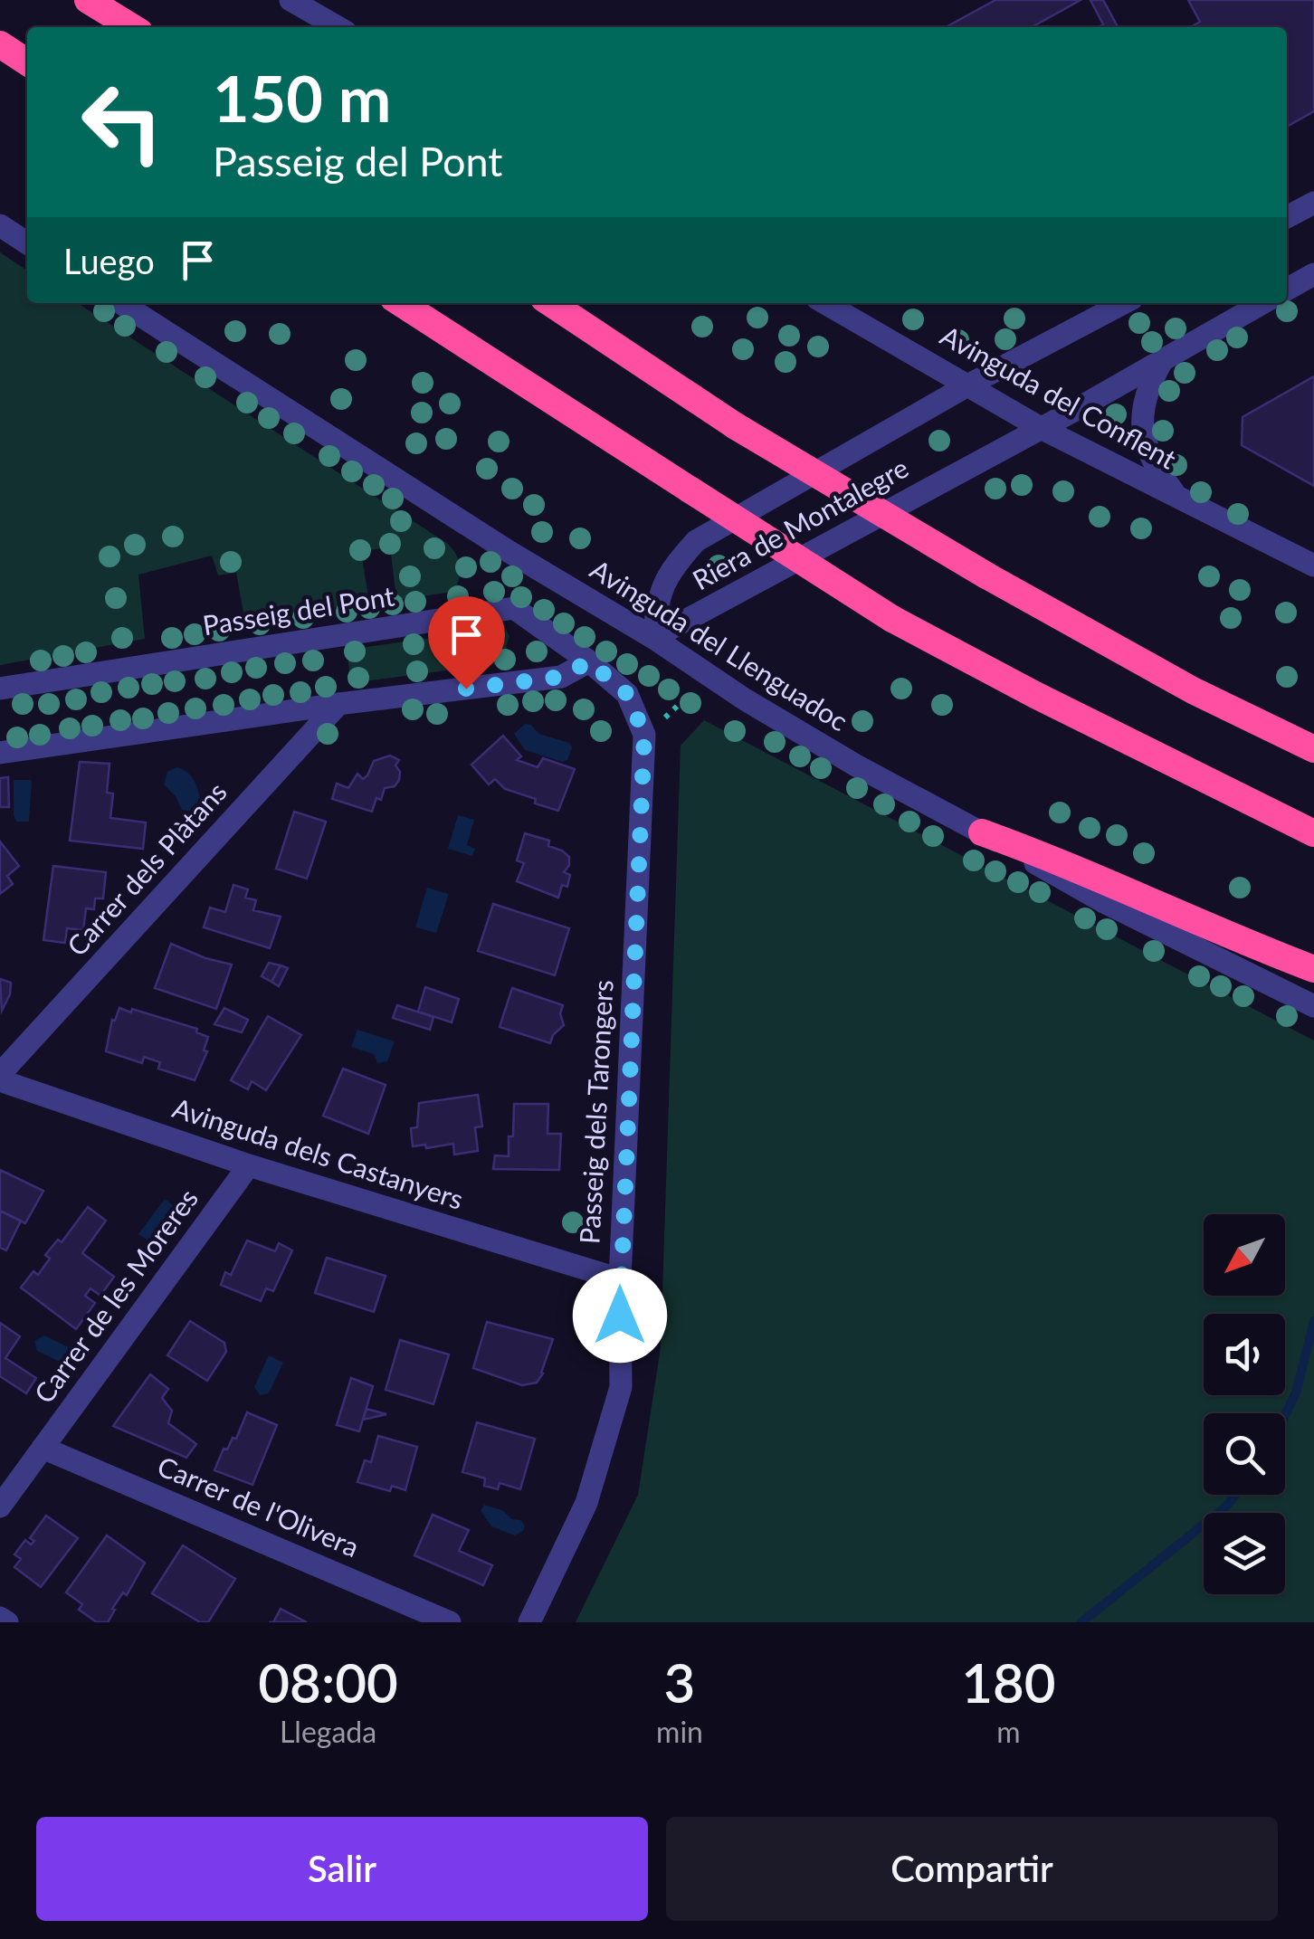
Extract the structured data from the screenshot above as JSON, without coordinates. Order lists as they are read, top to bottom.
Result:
{
  "streets": {
    "street": [
      "Avinguda del Conflent",
      "Riera de Montalegre",
      "Passeig del Pont",
      "Avinguda del Llenguadoc",
      "Carrer dels Plàtans",
      "Passeig dels Tarongers",
      "Avinguda dels Castanyers",
      "Carrer de les Moreres",
      "Carrer de l'Olivera"
    ]
  },
  "crossings": [
    ["Avinguda del Conflent", "Riera de Montalegre"],
    ["Riera de Montalegre", "Avinguda del Llenguadoc"],
    ["Passeig del Pont", "Passeig dels Tarongers"],
    ["Carrer dels Plàtans", "Avinguda dels Castanyers"],
    ["Passeig dels Tarongers", "Avinguda dels Castanyers"],
    ["Avinguda dels Castanyers", "Carrer de les Moreres"],
    ["Carrer de les Moreres", "Carrer de l'Olivera"]
  ],
  "north": "bottom left",
  "page": {
    "turn": ["150 m", "Passeig del Pont"],
    "then": "Luego",
    "eta": [
      "08:00",
      "Llegada",
      "3",
      "min",
      "180",
      "m"
    ],
    "buttons": ["Salir", "Compartir"]
  }
}
